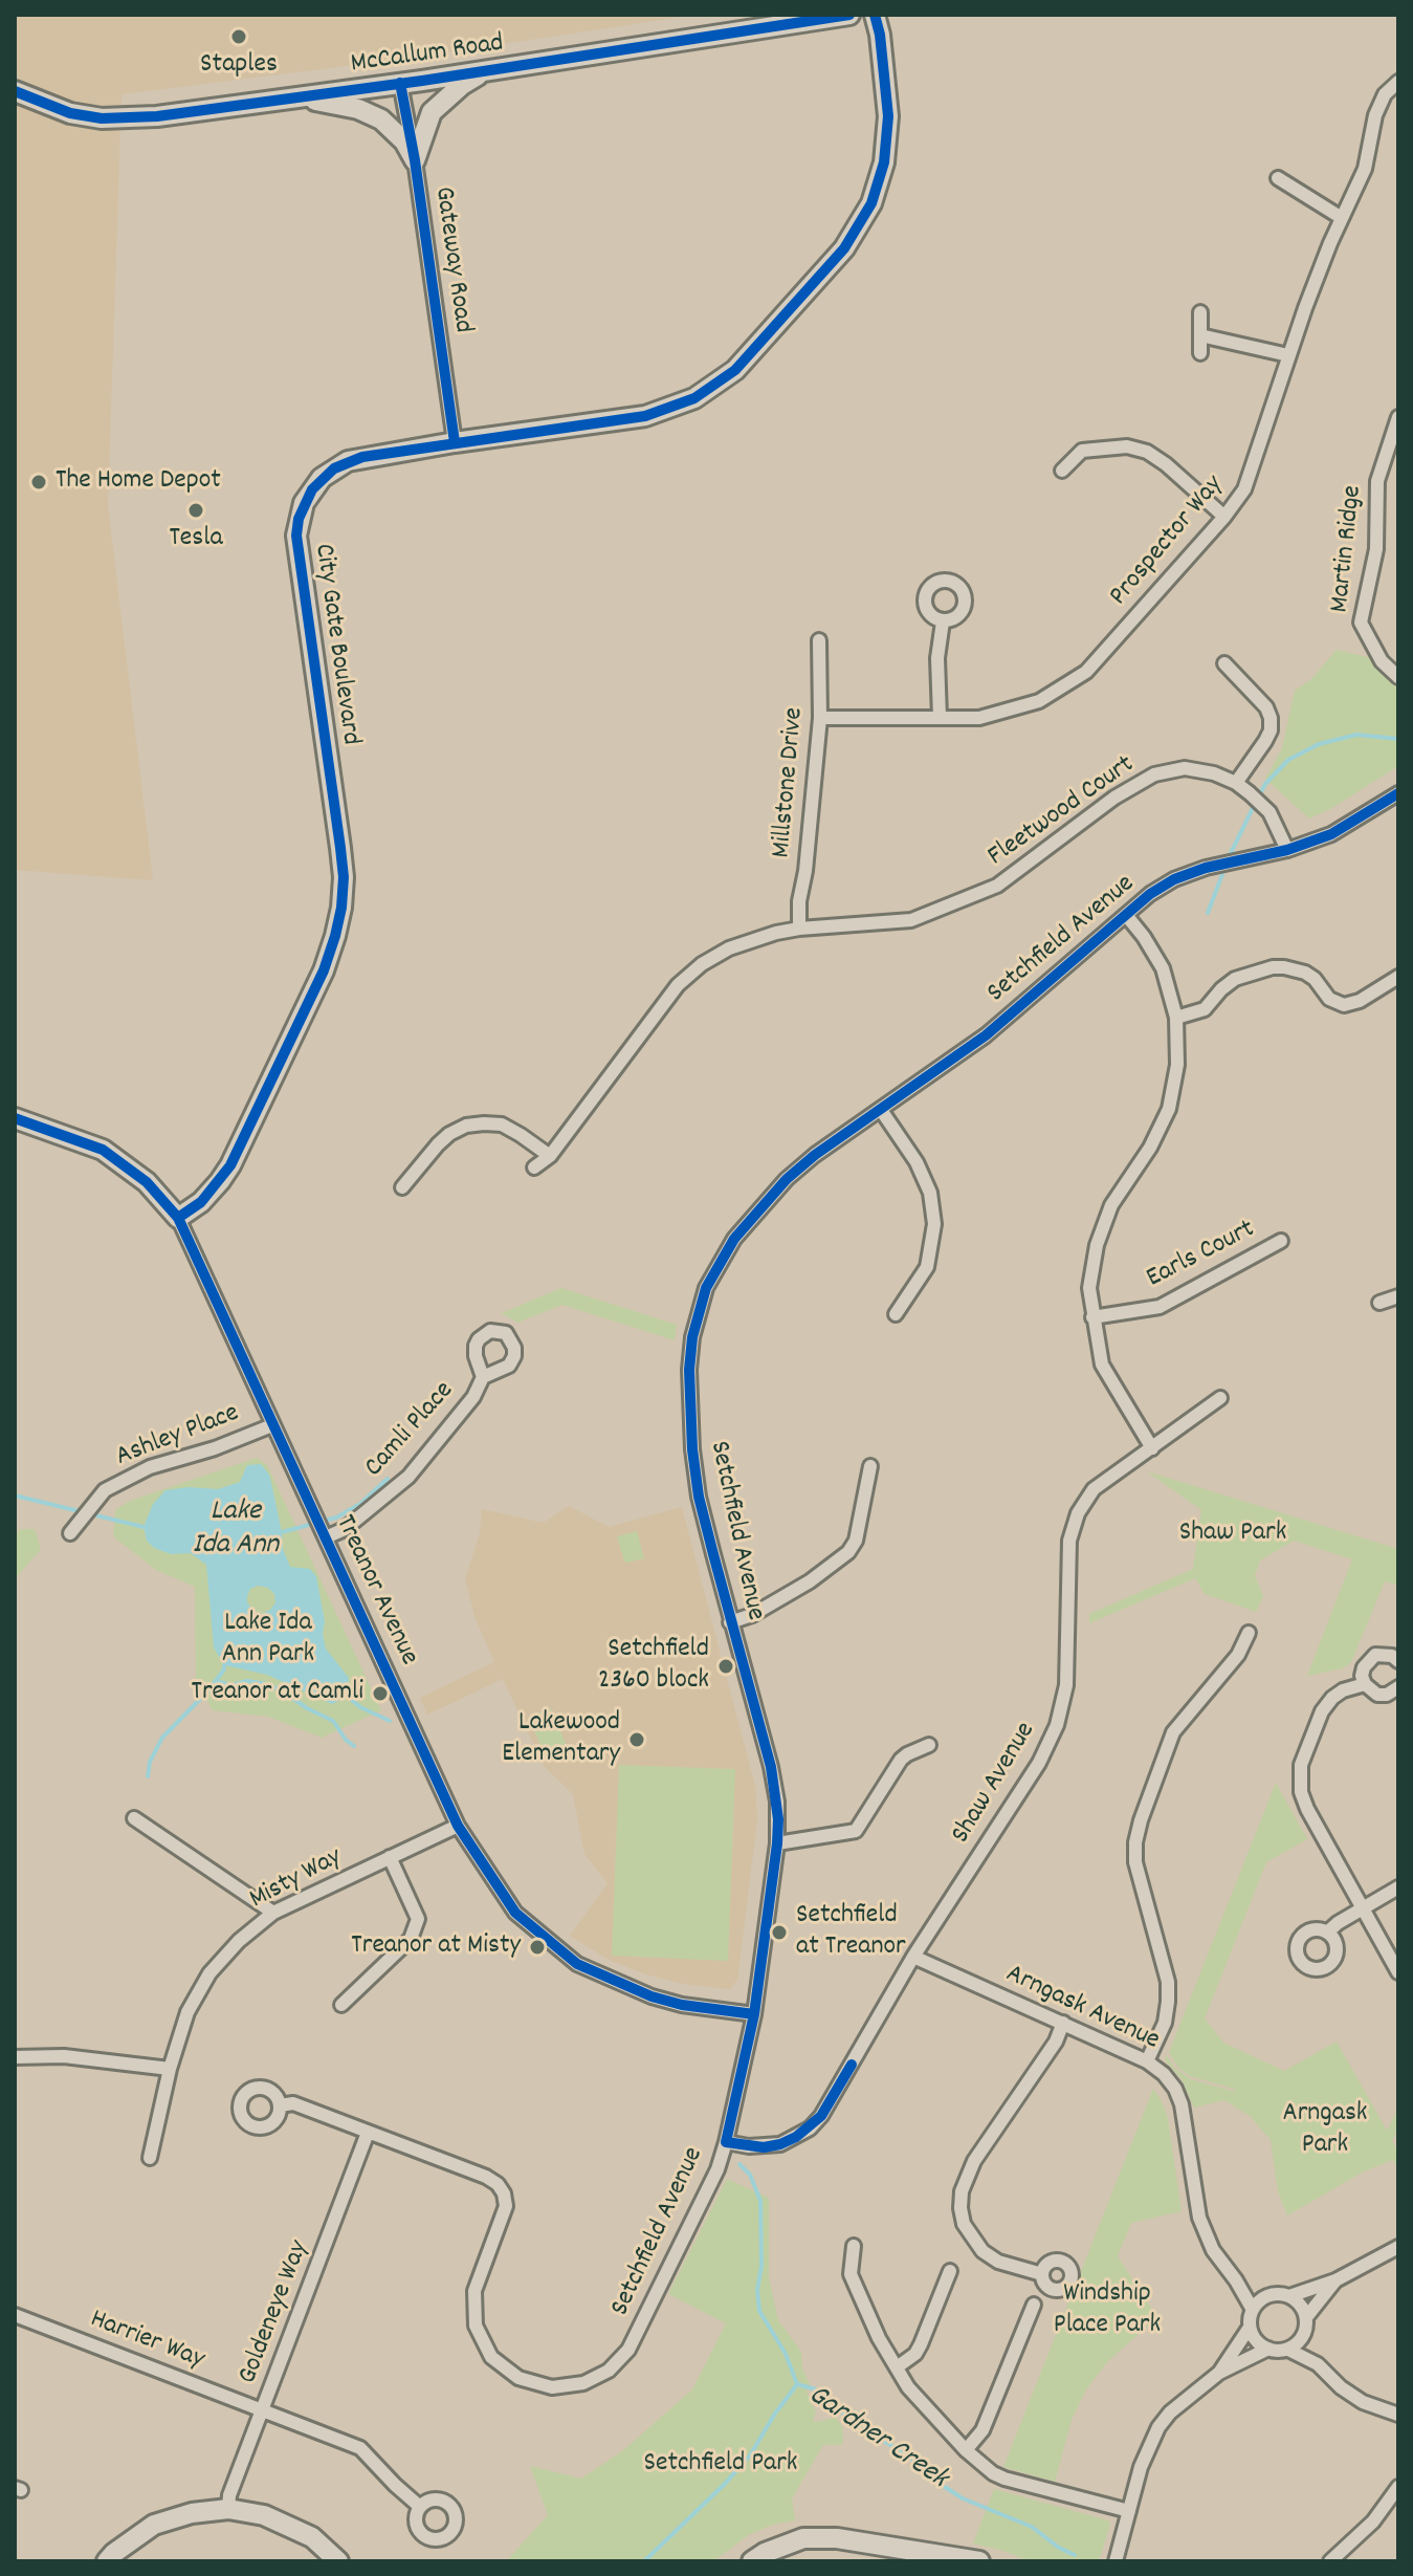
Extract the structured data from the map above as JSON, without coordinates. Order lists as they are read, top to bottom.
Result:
{
  "streets": {
    "street": [
      "McCallum Road",
      "Gateway Road",
      "Prospector Way",
      "Martin Ridge",
      "City Gate Boulevard",
      "Millstone Drive",
      "Fleetwood Court",
      "Setchfield Avenue",
      "Earls Court",
      "Camli Place",
      "Ashley Place",
      "Treanor Avenue",
      "Shaw Avenue",
      "Misty Way",
      "Arngask Avenue",
      "Goldeneye Way",
      "Harrier Way"
    ]
  },
  "crossings": [
    ["McCallum Road", "Gateway Road"],
    ["Gateway Road", "City Gate Boulevard"],
    ["Prospector Way", "Millstone Drive"],
    ["City Gate Boulevard", "Treanor Avenue"],
    ["Millstone Drive", "Fleetwood Court"],
    ["Fleetwood Court", "Setchfield Avenue"],
    ["Setchfield Avenue", "Treanor Avenue"],
    ["Setchfield Avenue", "Shaw Avenue"],
    ["Setchfield Avenue", "Goldeneye Way"],
    ["Camli Place", "Treanor Avenue"],
    ["Ashley Place", "Treanor Avenue"],
    ["Treanor Avenue", "Misty Way"],
    ["Shaw Avenue", "Arngask Avenue"],
    ["Goldeneye Way", "Harrier Way"]
  ],
  "water": ["Lake Ida Ann", "Gardner Creek"],
  "parks": [
    "Shaw Park",
    "Lake Ida Ann Park",
    "Arngask Park",
    "Windship Place Park",
    "Setchfield Park"
  ],
  "places": [
    "Staples",
    "The Home Depot",
    "Tesla",
    "Setchfield 2360 block",
    "Treanor at Camli",
    "Lakewood Elementary",
    "Setchfield at Treanor",
    "Treanor at Misty"
  ]
}
